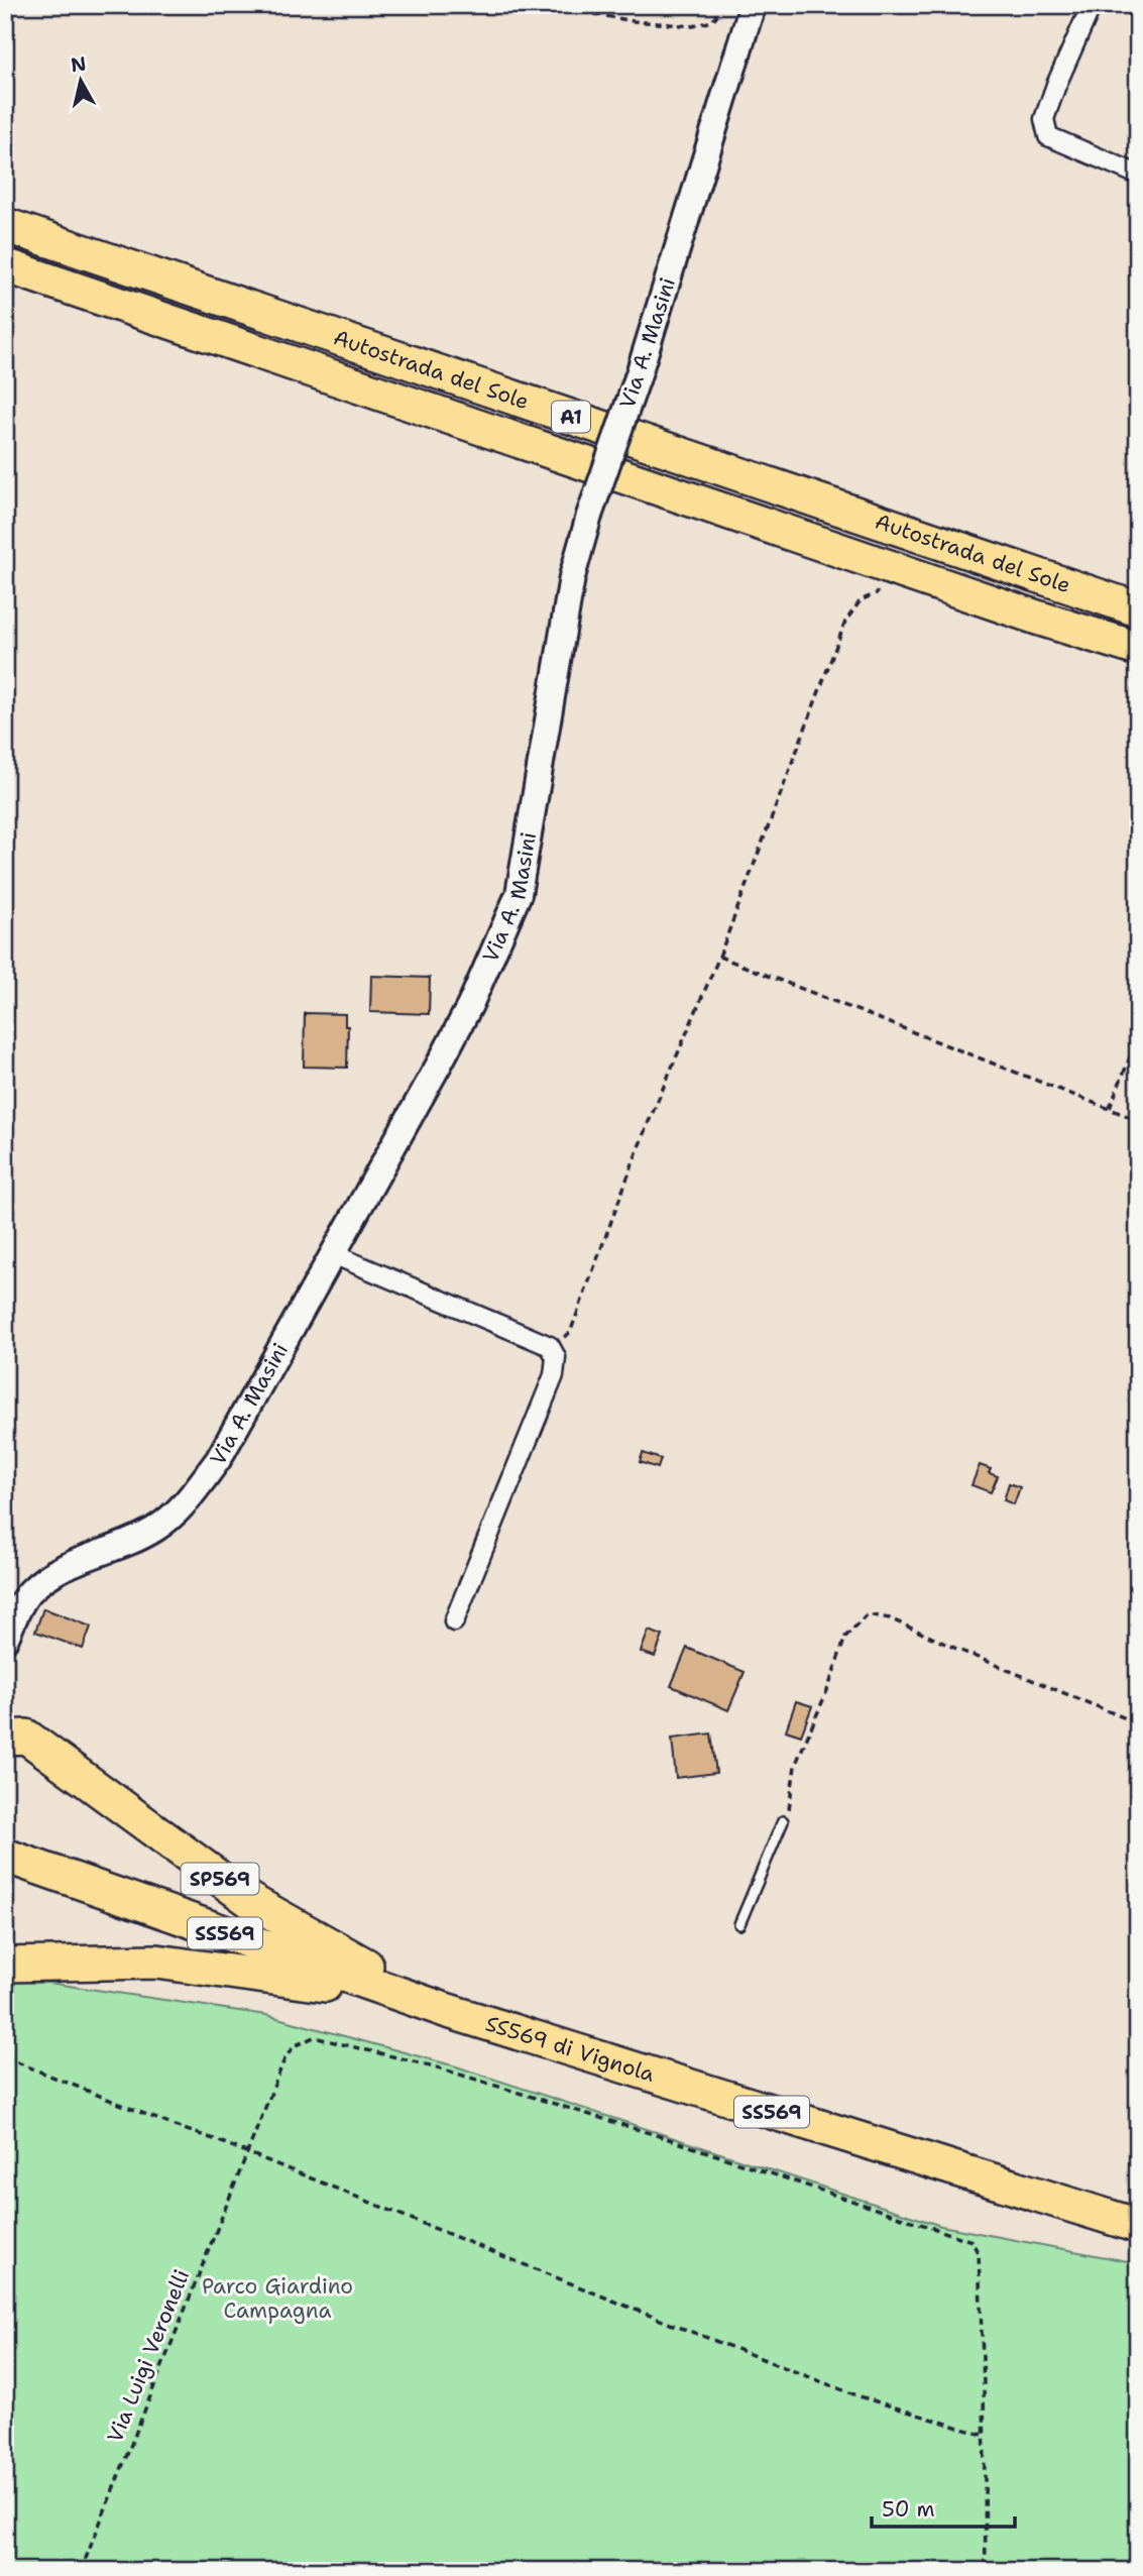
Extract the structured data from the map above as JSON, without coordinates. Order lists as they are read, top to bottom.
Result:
{
  "streets": {
    "highway": [
      "Autostrada del Sole",
      "A1",
      "SP569",
      "SS569",
      "SS569 di Vignola"
    ],
    "street": ["Via A. Masini"],
    "path": ["Via Luigi Veronelli"]
  },
  "crossings": [
    ["SP569", "SS569 di Vignola"]
  ],
  "parks": ["Parco Giardino Campagna"],
  "scale_bar": "50 m",
  "north": "top"
}
